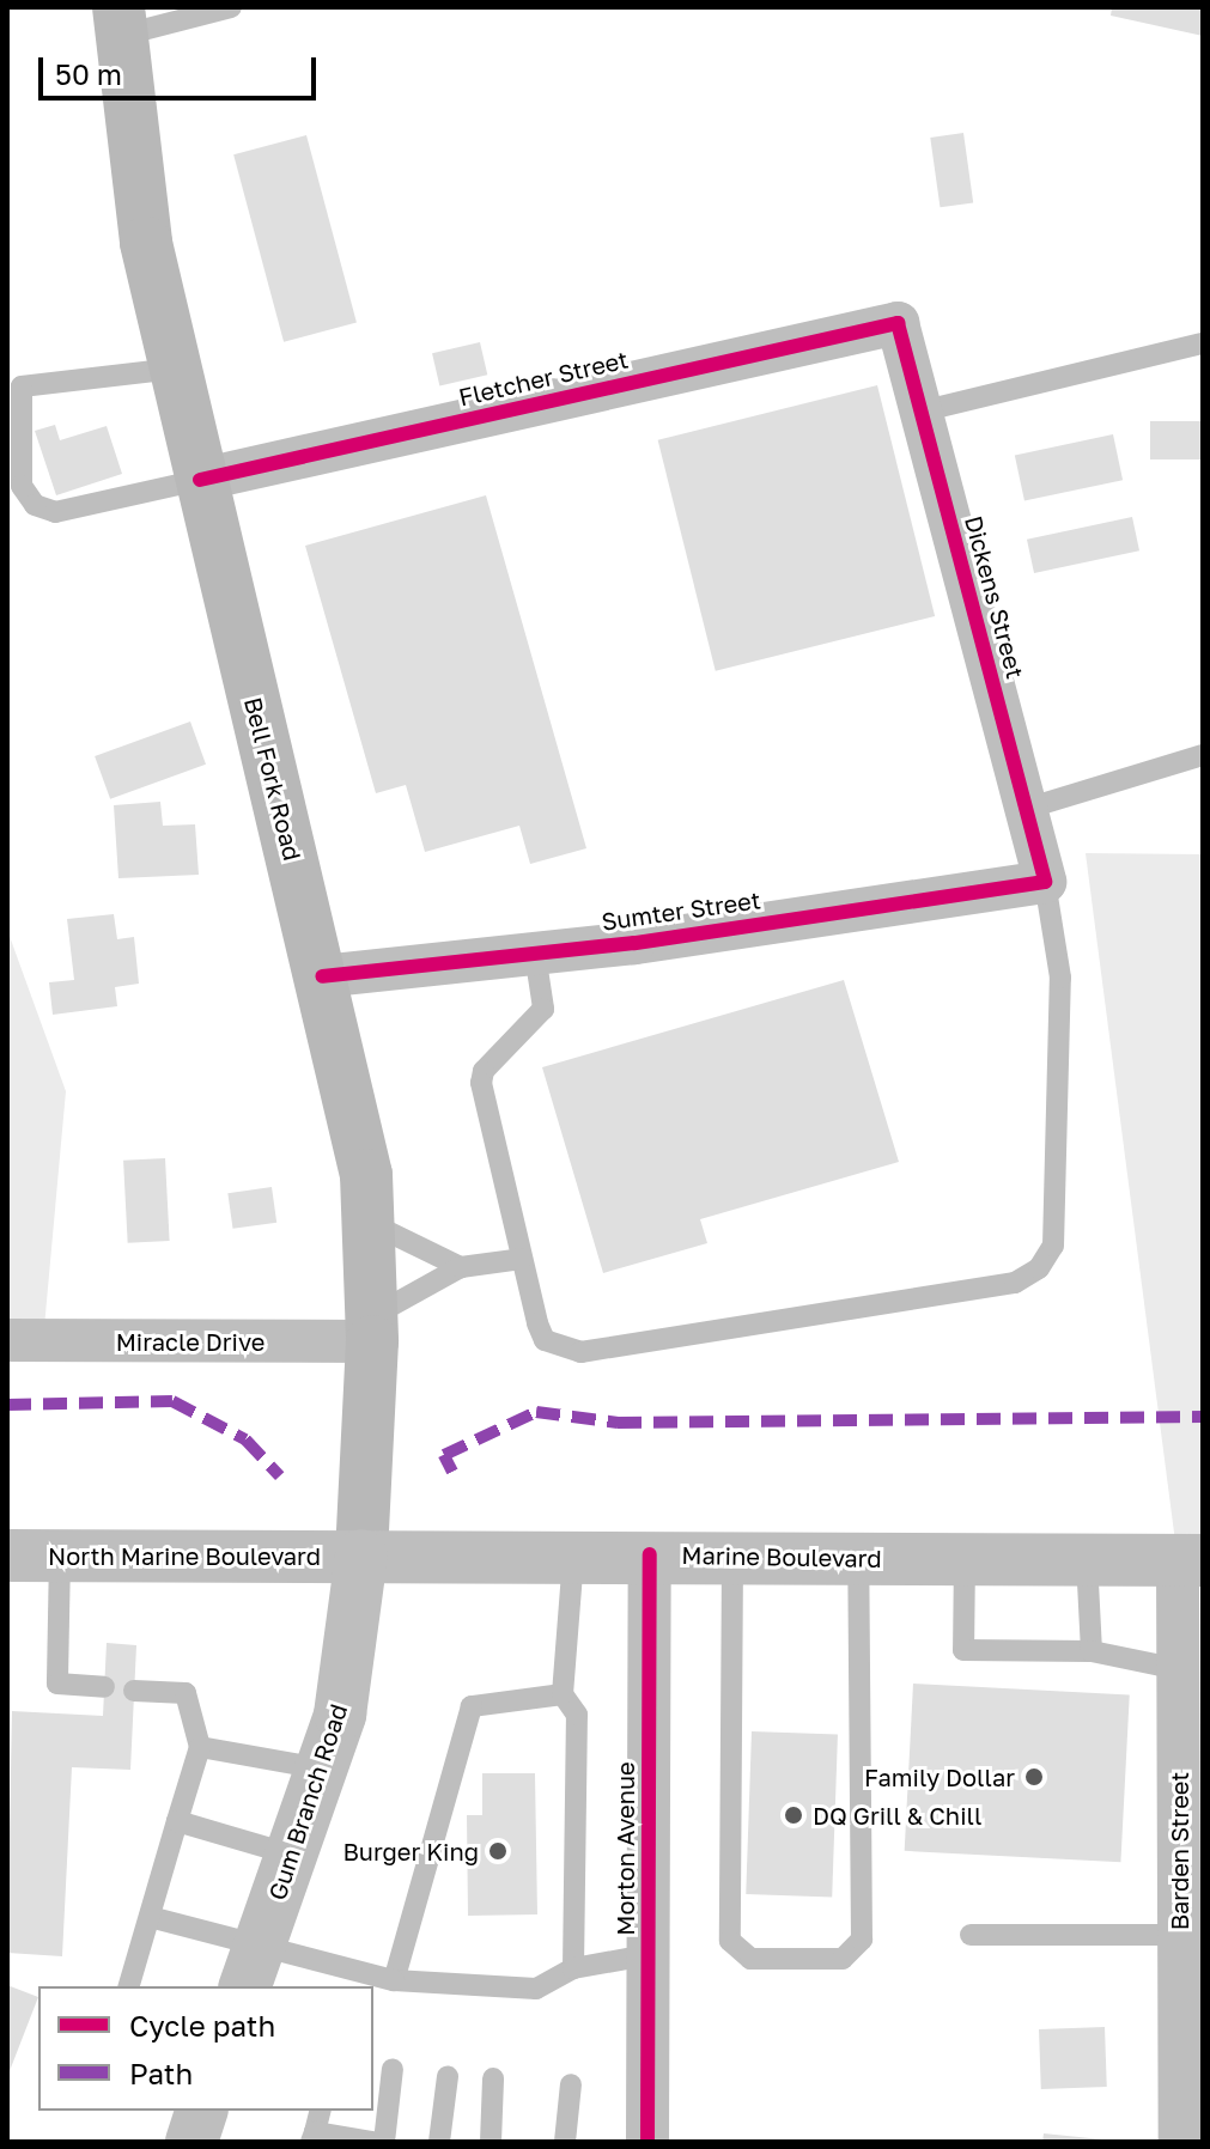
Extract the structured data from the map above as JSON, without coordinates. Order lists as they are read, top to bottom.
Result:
{
  "streets": {
    "main road": [
      "Bell Fork Road",
      "North Marine Boulevard",
      "Marine Boulevard",
      "Gum Branch Road"
    ],
    "street": [
      "Fletcher Street",
      "Dickens Street",
      "Sumter Street",
      "Miracle Drive",
      "Morton Avenue",
      "Barden Street"
    ]
  },
  "crossings": [
    ["Fletcher Street", "Dickens Street"],
    ["Fletcher Street", "Bell Fork Road"],
    ["Dickens Street", "Sumter Street"],
    ["Bell Fork Road", "Sumter Street"],
    ["Bell Fork Road", "Miracle Drive"],
    ["Bell Fork Road", "North Marine Boulevard"],
    ["Bell Fork Road", "Marine Boulevard"],
    ["Bell Fork Road", "Gum Branch Road"],
    ["North Marine Boulevard", "Marine Boulevard"],
    ["North Marine Boulevard", "Gum Branch Road"],
    ["Marine Boulevard", "Gum Branch Road"],
    ["Marine Boulevard", "Morton Avenue"],
    ["Marine Boulevard", "Barden Street"]
  ],
  "places": ["Family Dollar", "DQ Grill & Chill", "Burger King"],
  "legend": ["Cycle path", "Path"],
  "scale_bar": "50 m"
}
